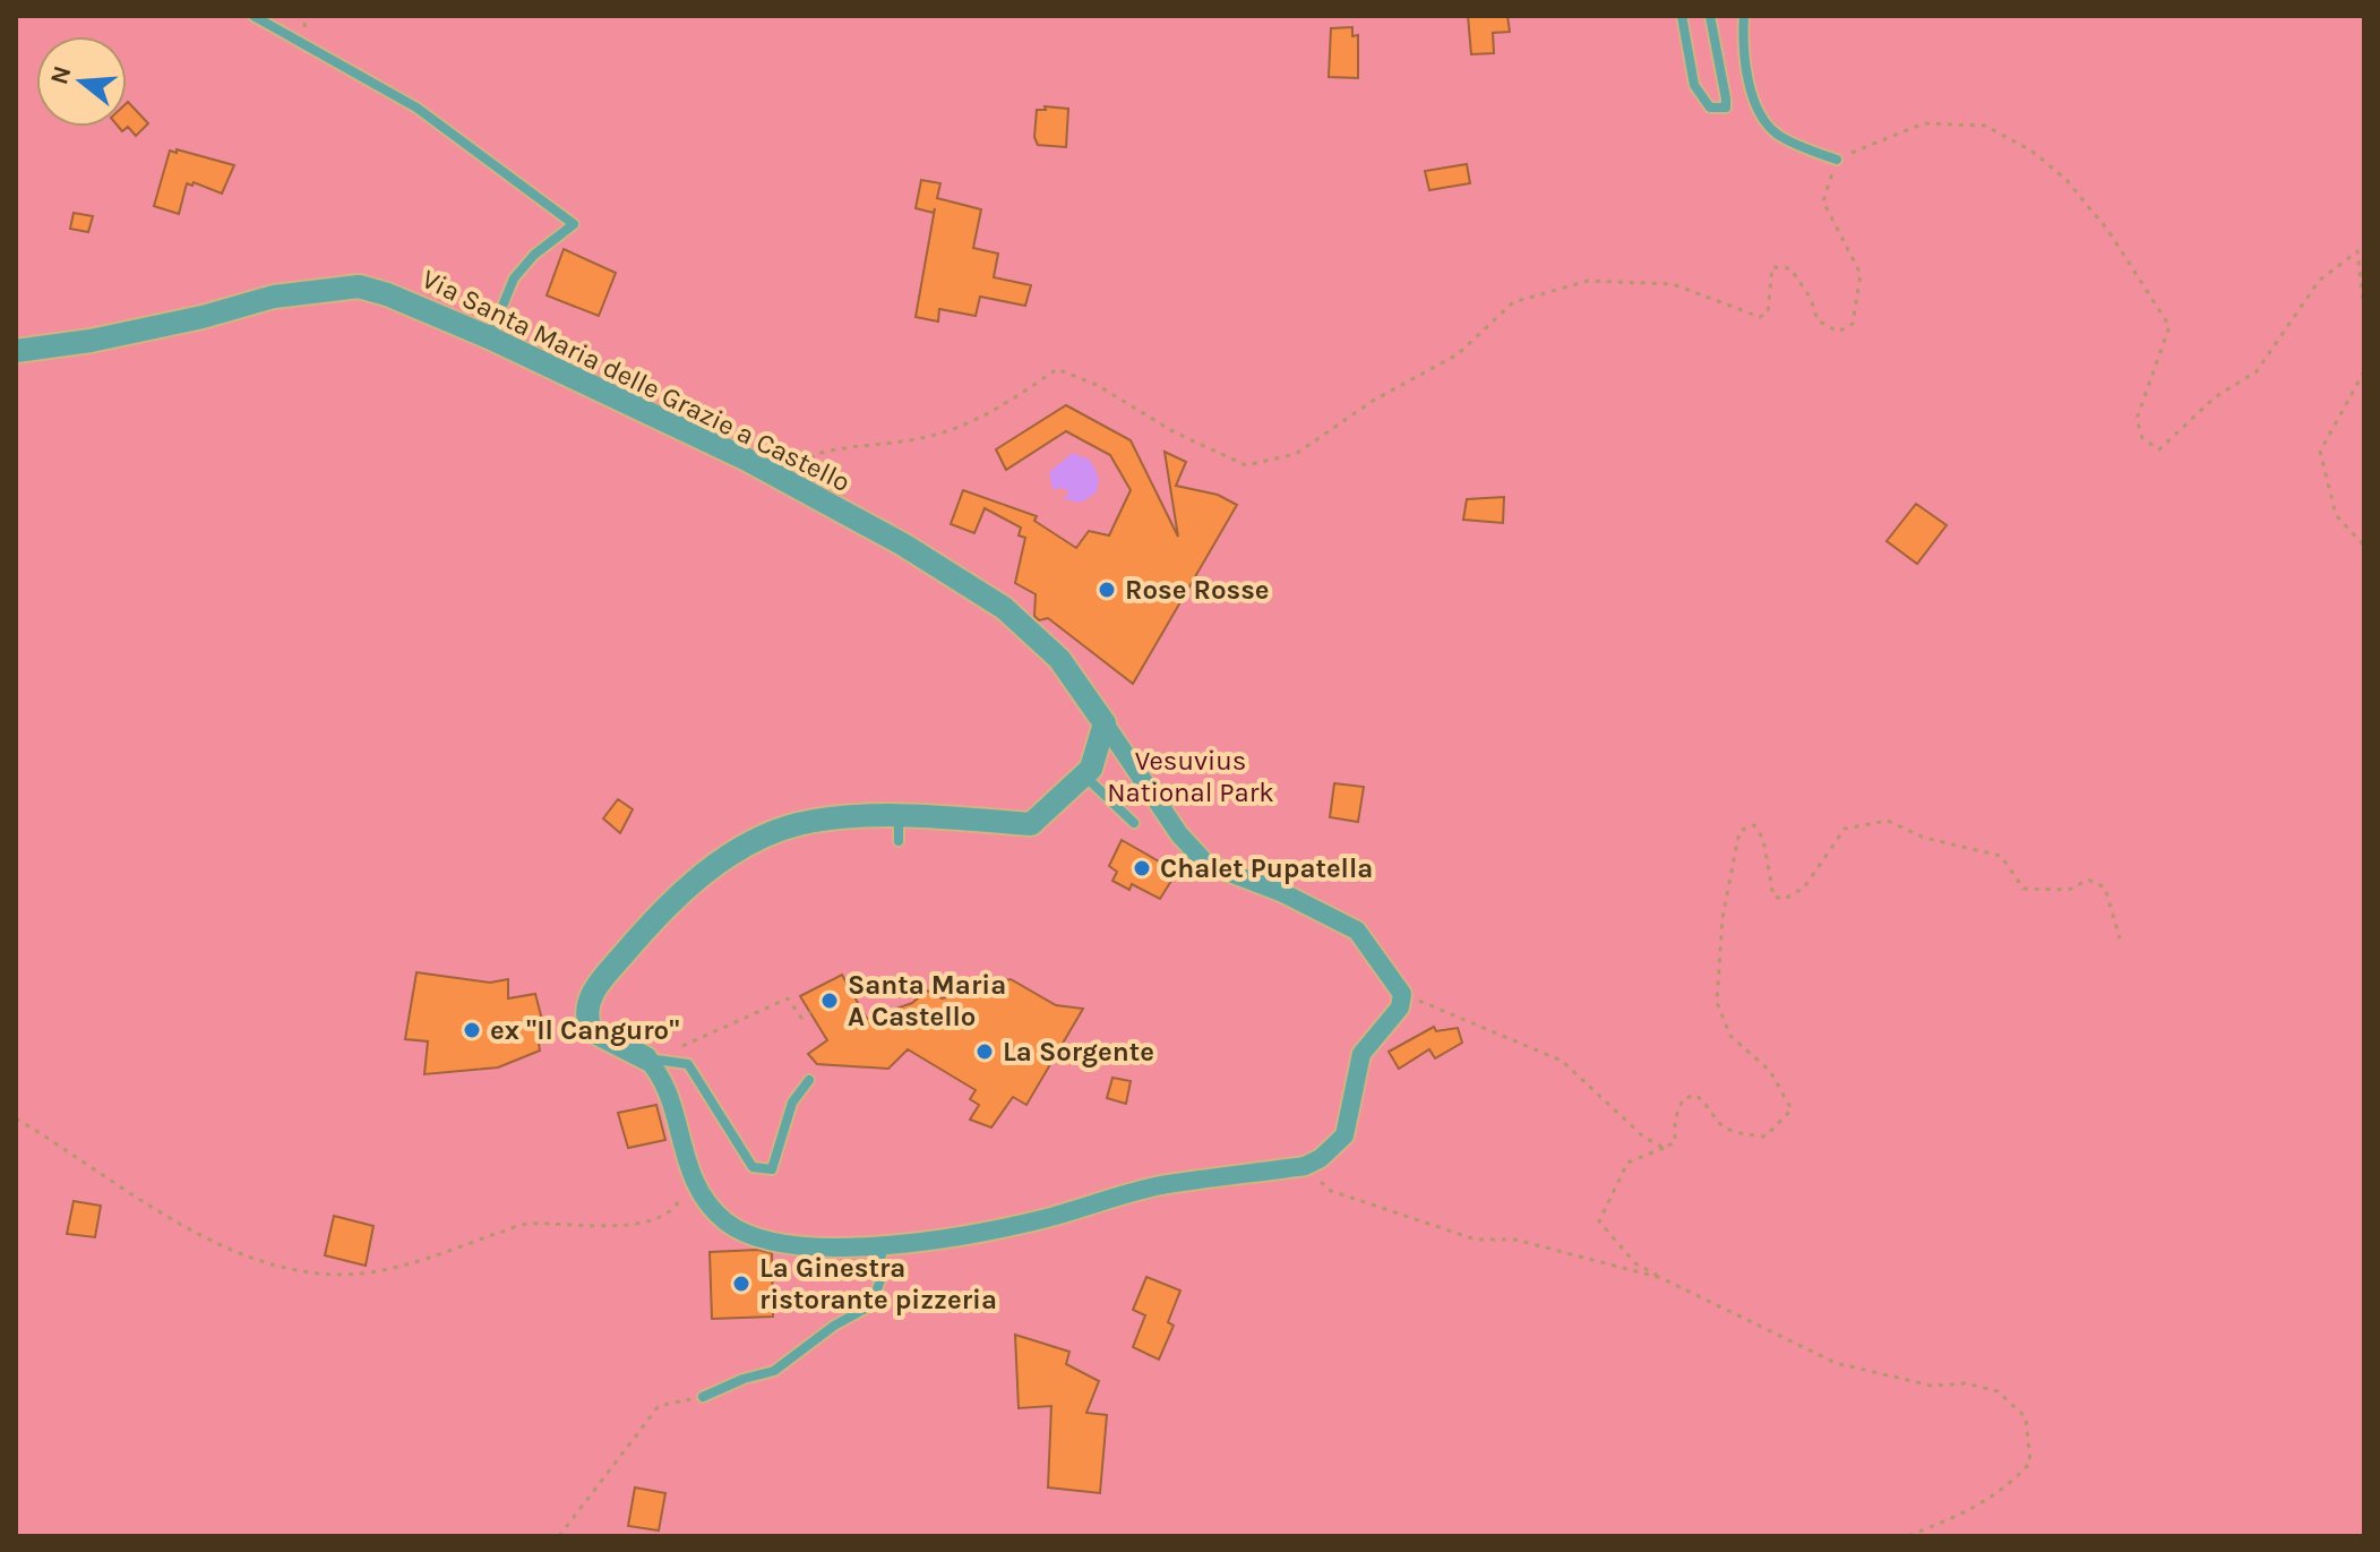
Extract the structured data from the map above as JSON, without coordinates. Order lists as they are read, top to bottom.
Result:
{
  "streets": {
    "street": ["Via Santa Maria delle Grazie a Castello"]
  },
  "parks": ["Vesuvius National Park"],
  "places": [
    "Rose Rosse",
    "Chalet Pupatella",
    "Santa Maria A Castello",
    "ex \"Il Canguro\"",
    "La Sorgente",
    "La Ginestra ristorante pizzeria"
  ],
  "north": "left"
}
